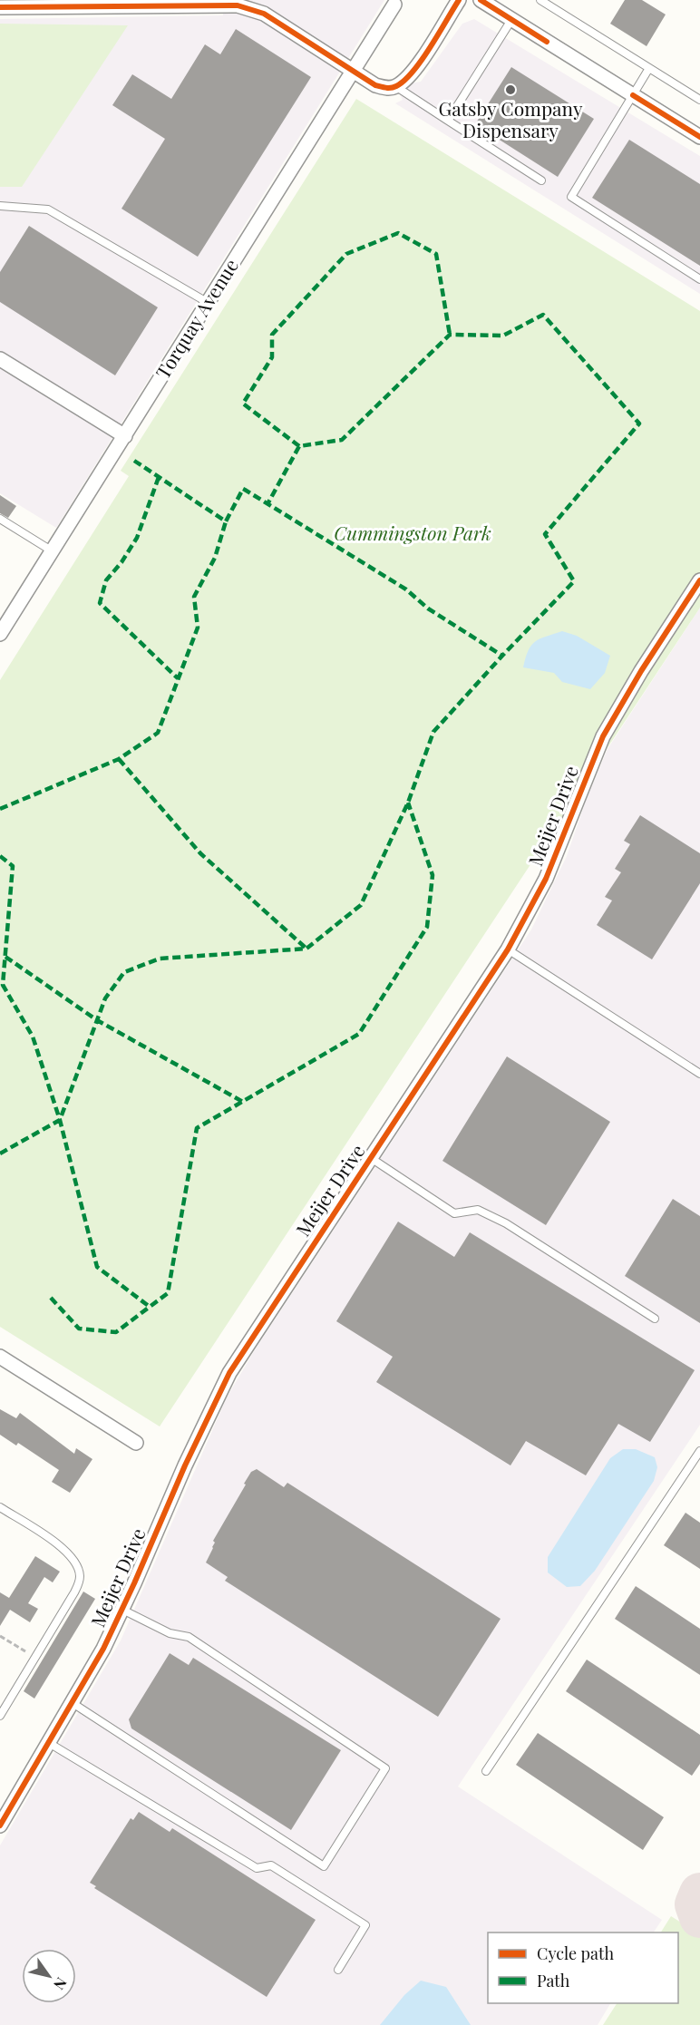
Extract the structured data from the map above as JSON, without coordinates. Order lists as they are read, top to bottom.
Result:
{
  "streets": {
    "street": ["Torquay Avenue", "Meijer Drive"]
  },
  "parks": ["Cummingston Park"],
  "places": ["Gatsby Company Dispensary"],
  "legend": ["Cycle path", "Path"],
  "north": "bottom right"
}
